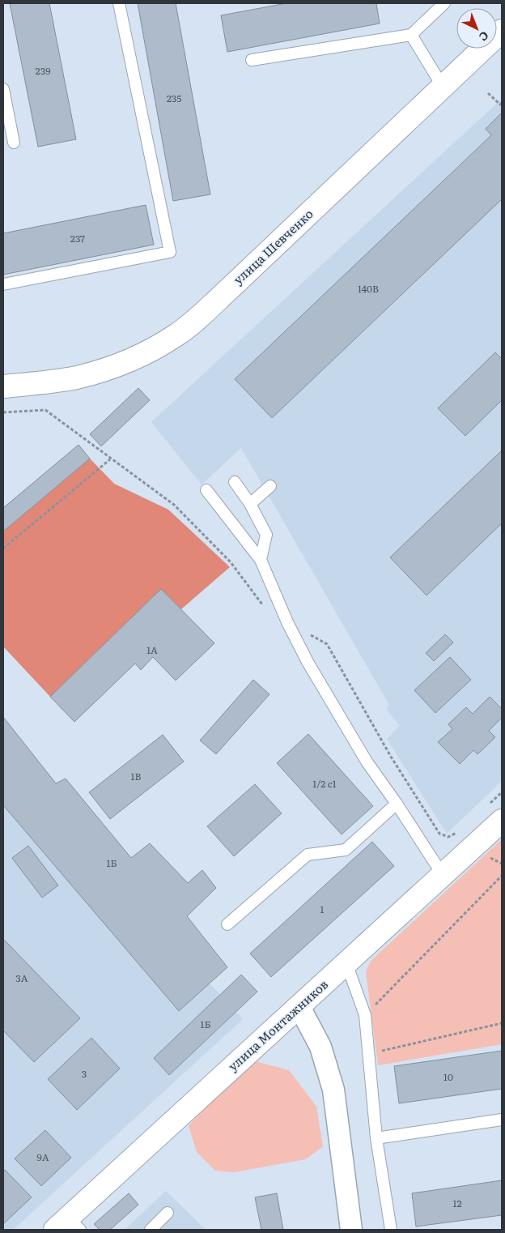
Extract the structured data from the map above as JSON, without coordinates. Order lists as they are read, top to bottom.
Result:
{
  "streets": {
    "main road": ["улица Шевченко", "улица Монтажников"]
  },
  "house_numbers": [
    "239",
    "235",
    "237",
    "140В",
    "1А",
    "1В",
    "1/2 с1",
    "1Б",
    "1",
    "3А",
    "1Б",
    "3",
    "10",
    "9А",
    "12"
  ],
  "north": "bottom right"
}
